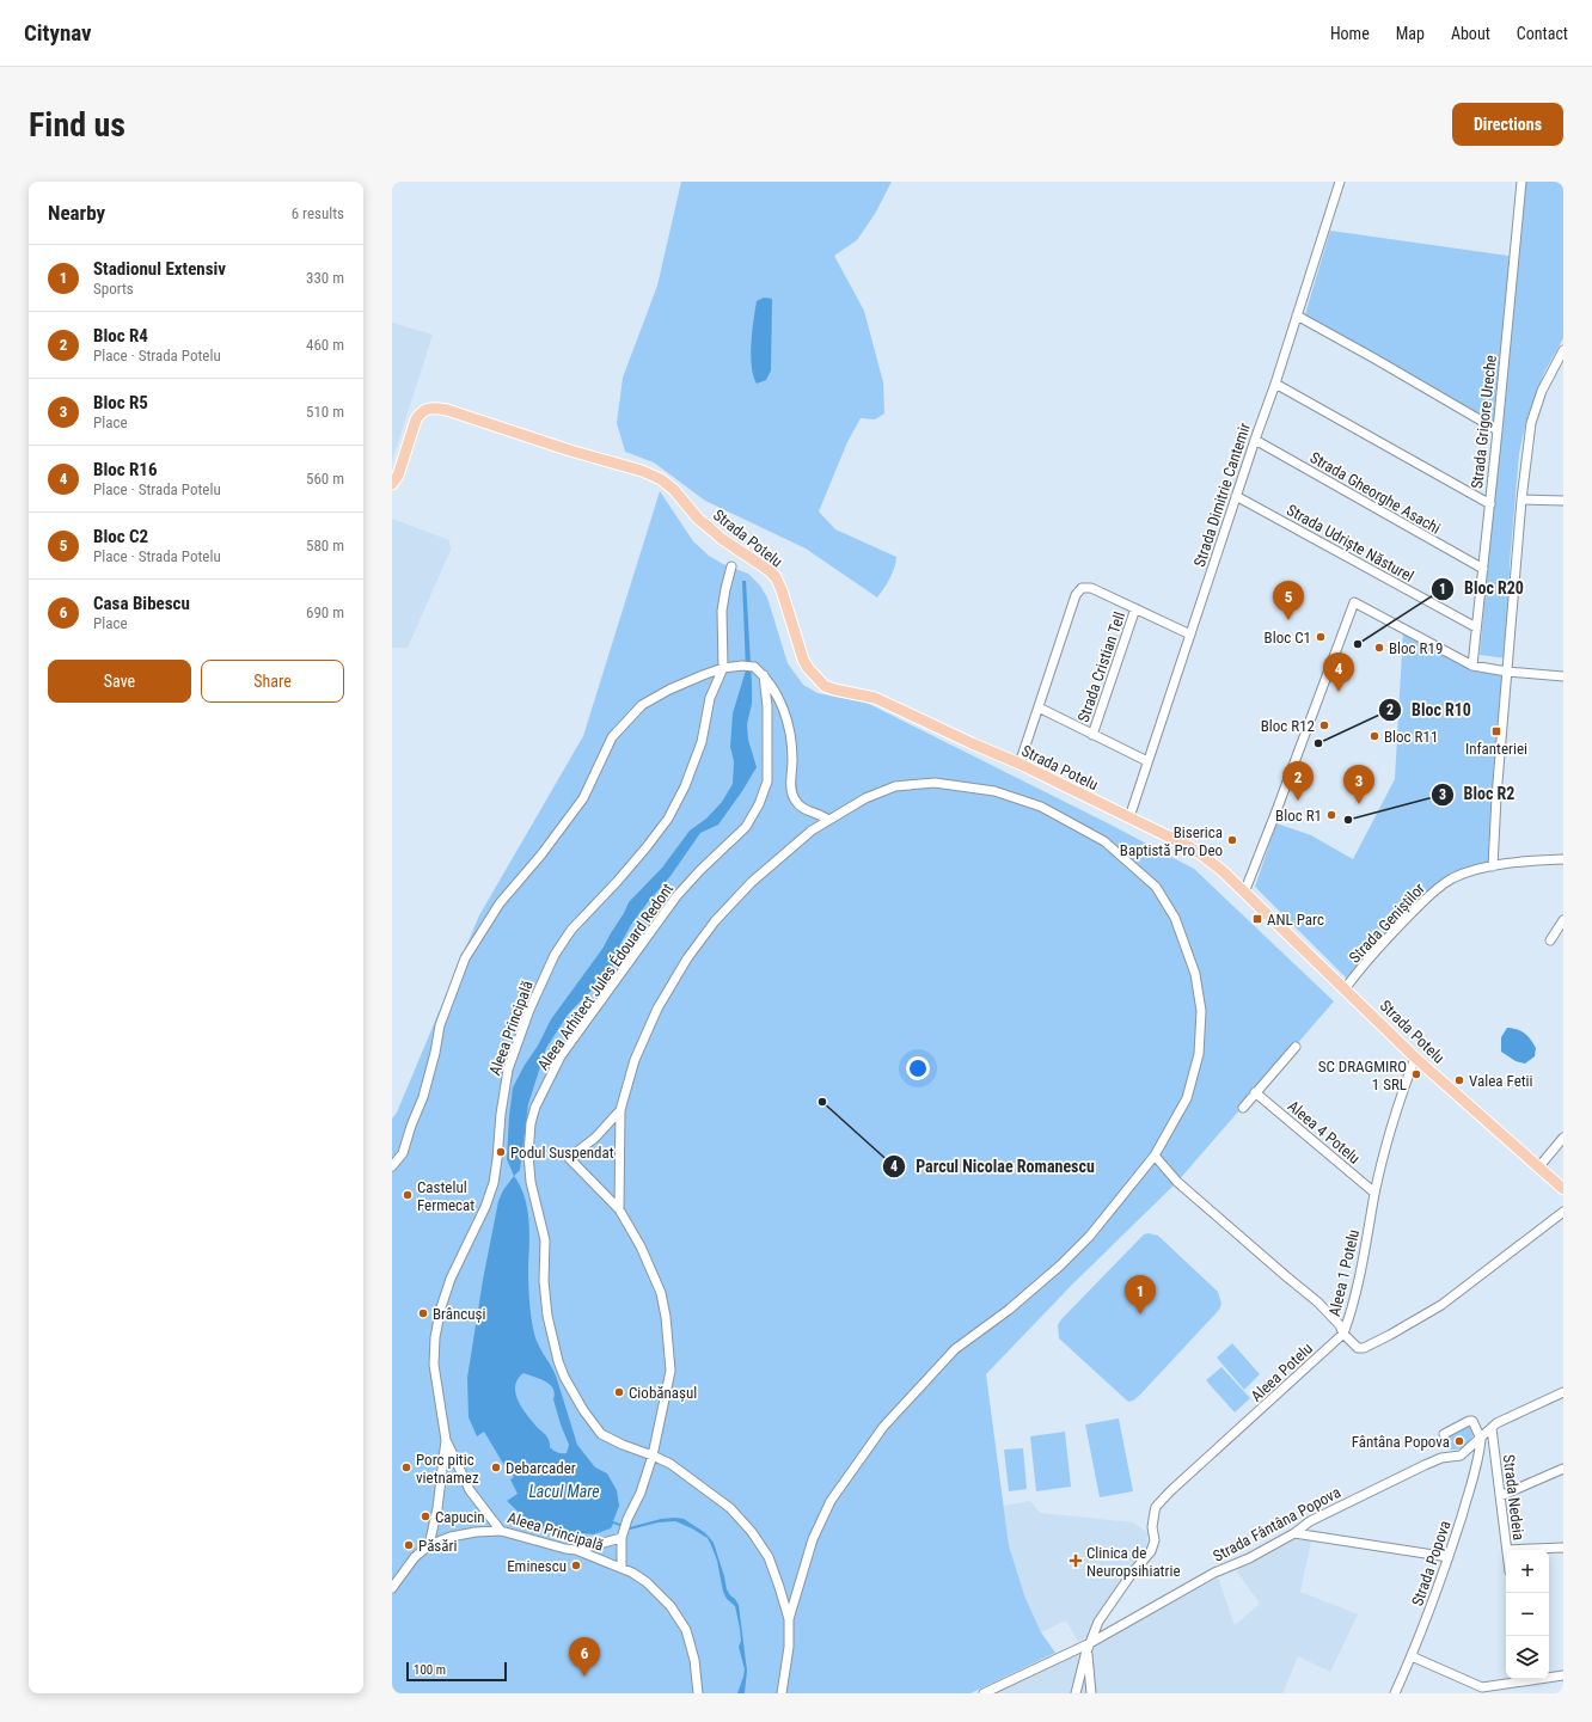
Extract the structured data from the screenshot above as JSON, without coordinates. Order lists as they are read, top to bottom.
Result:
{
  "streets": {
    "main road": ["Strada Potelu"],
    "street": [
      "Strada Grigore Ureche",
      "Strada Gheorghe Asachi",
      "Strada Dimitrie Cantemir",
      "Strada Udriște Năsturel",
      "Strada Cristian Tell",
      "Strada Geniștilor",
      "Aleea Arhitect Jules Édouard Redont",
      "Aleea Principală",
      "Aleea 4 Potelu",
      "Aleea 1 Potelu",
      "Aleea Potelu",
      "Strada Nedeia",
      "Strada Fântâna Popova",
      "Strada Popova"
    ]
  },
  "crossings": [
    ["Strada Grigore Ureche", "Strada Gheorghe Asachi"],
    ["Strada Grigore Ureche", "Strada Udriște Năsturel"],
    ["Strada Gheorghe Asachi", "Strada Dimitrie Cantemir"],
    ["Strada Dimitrie Cantemir", "Strada Potelu"],
    ["Strada Dimitrie Cantemir", "Strada Udriște Năsturel"],
    ["Strada Potelu", "Strada Geniștilor"],
    ["Strada Potelu", "Aleea 1 Potelu"],
    ["Aleea 4 Potelu", "Aleea 1 Potelu"],
    ["Aleea 1 Potelu", "Aleea Potelu"],
    ["Aleea Potelu", "Strada Fântâna Popova"],
    ["Strada Nedeia", "Strada Fântâna Popova"],
    ["Strada Fântâna Popova", "Strada Popova"]
  ],
  "water": ["Lacul Mare"],
  "places": {
    "other": [
      "Bloc C1",
      "Bloc R20",
      "Bloc R19",
      "Bloc R12",
      "Bloc R11",
      "Bloc R10",
      "Bloc R1",
      "Bloc R2",
      "Biserica Baptistă Pro Deo",
      "SC DRAGMIRO 1 SRL",
      "Valea Fetii",
      "Parcul Nicolae Romanescu",
      "Podul Suspendat",
      "Castelul Fermecat",
      "Brâncuși",
      "Ciobănașul",
      "Fântâna Popova",
      "Porc pitic vietnamez",
      "Debarcader",
      "Capucin",
      "Păsări",
      "Eminescu"
    ],
    "transit": ["Infanteriei", "ANL Parc"],
    "health": ["Clinica de Neuropsihiatrie"]
  },
  "scale_bar": "100 m",
  "page": {
    "header": "Citynav",
    "nav": [
      "Home",
      "Map",
      "About",
      "Contact"
    ],
    "buttons": [
      "Directions",
      ["Save", "Share"]
    ],
    "title": "Find us",
    "heading": ["Nearby", "6 results"],
    "list": [
      {
        "mark": "1",
        "name": "Stadionul Extensiv",
        "note": "Sports",
        "value": "330 m"
      },
      {
        "mark": "2",
        "name": "Bloc R4",
        "note": "Place · Strada Potelu",
        "value": "460 m"
      },
      {
        "mark": "3",
        "name": "Bloc R5",
        "note": "Place",
        "value": "510 m"
      },
      {
        "mark": "4",
        "name": "Bloc R16",
        "note": "Place · Strada Potelu",
        "value": "560 m"
      },
      {
        "mark": "5",
        "name": "Bloc C2",
        "note": "Place · Strada Potelu",
        "value": "580 m"
      },
      {
        "mark": "6",
        "name": "Casa Bibescu",
        "note": "Place",
        "value": "690 m"
      }
    ],
    "pins": [
      "5",
      "4",
      "2",
      "3",
      "1",
      "6"
    ],
    "map_buttons": ["+", "−"],
    "scale": "100 m"
  }
}
